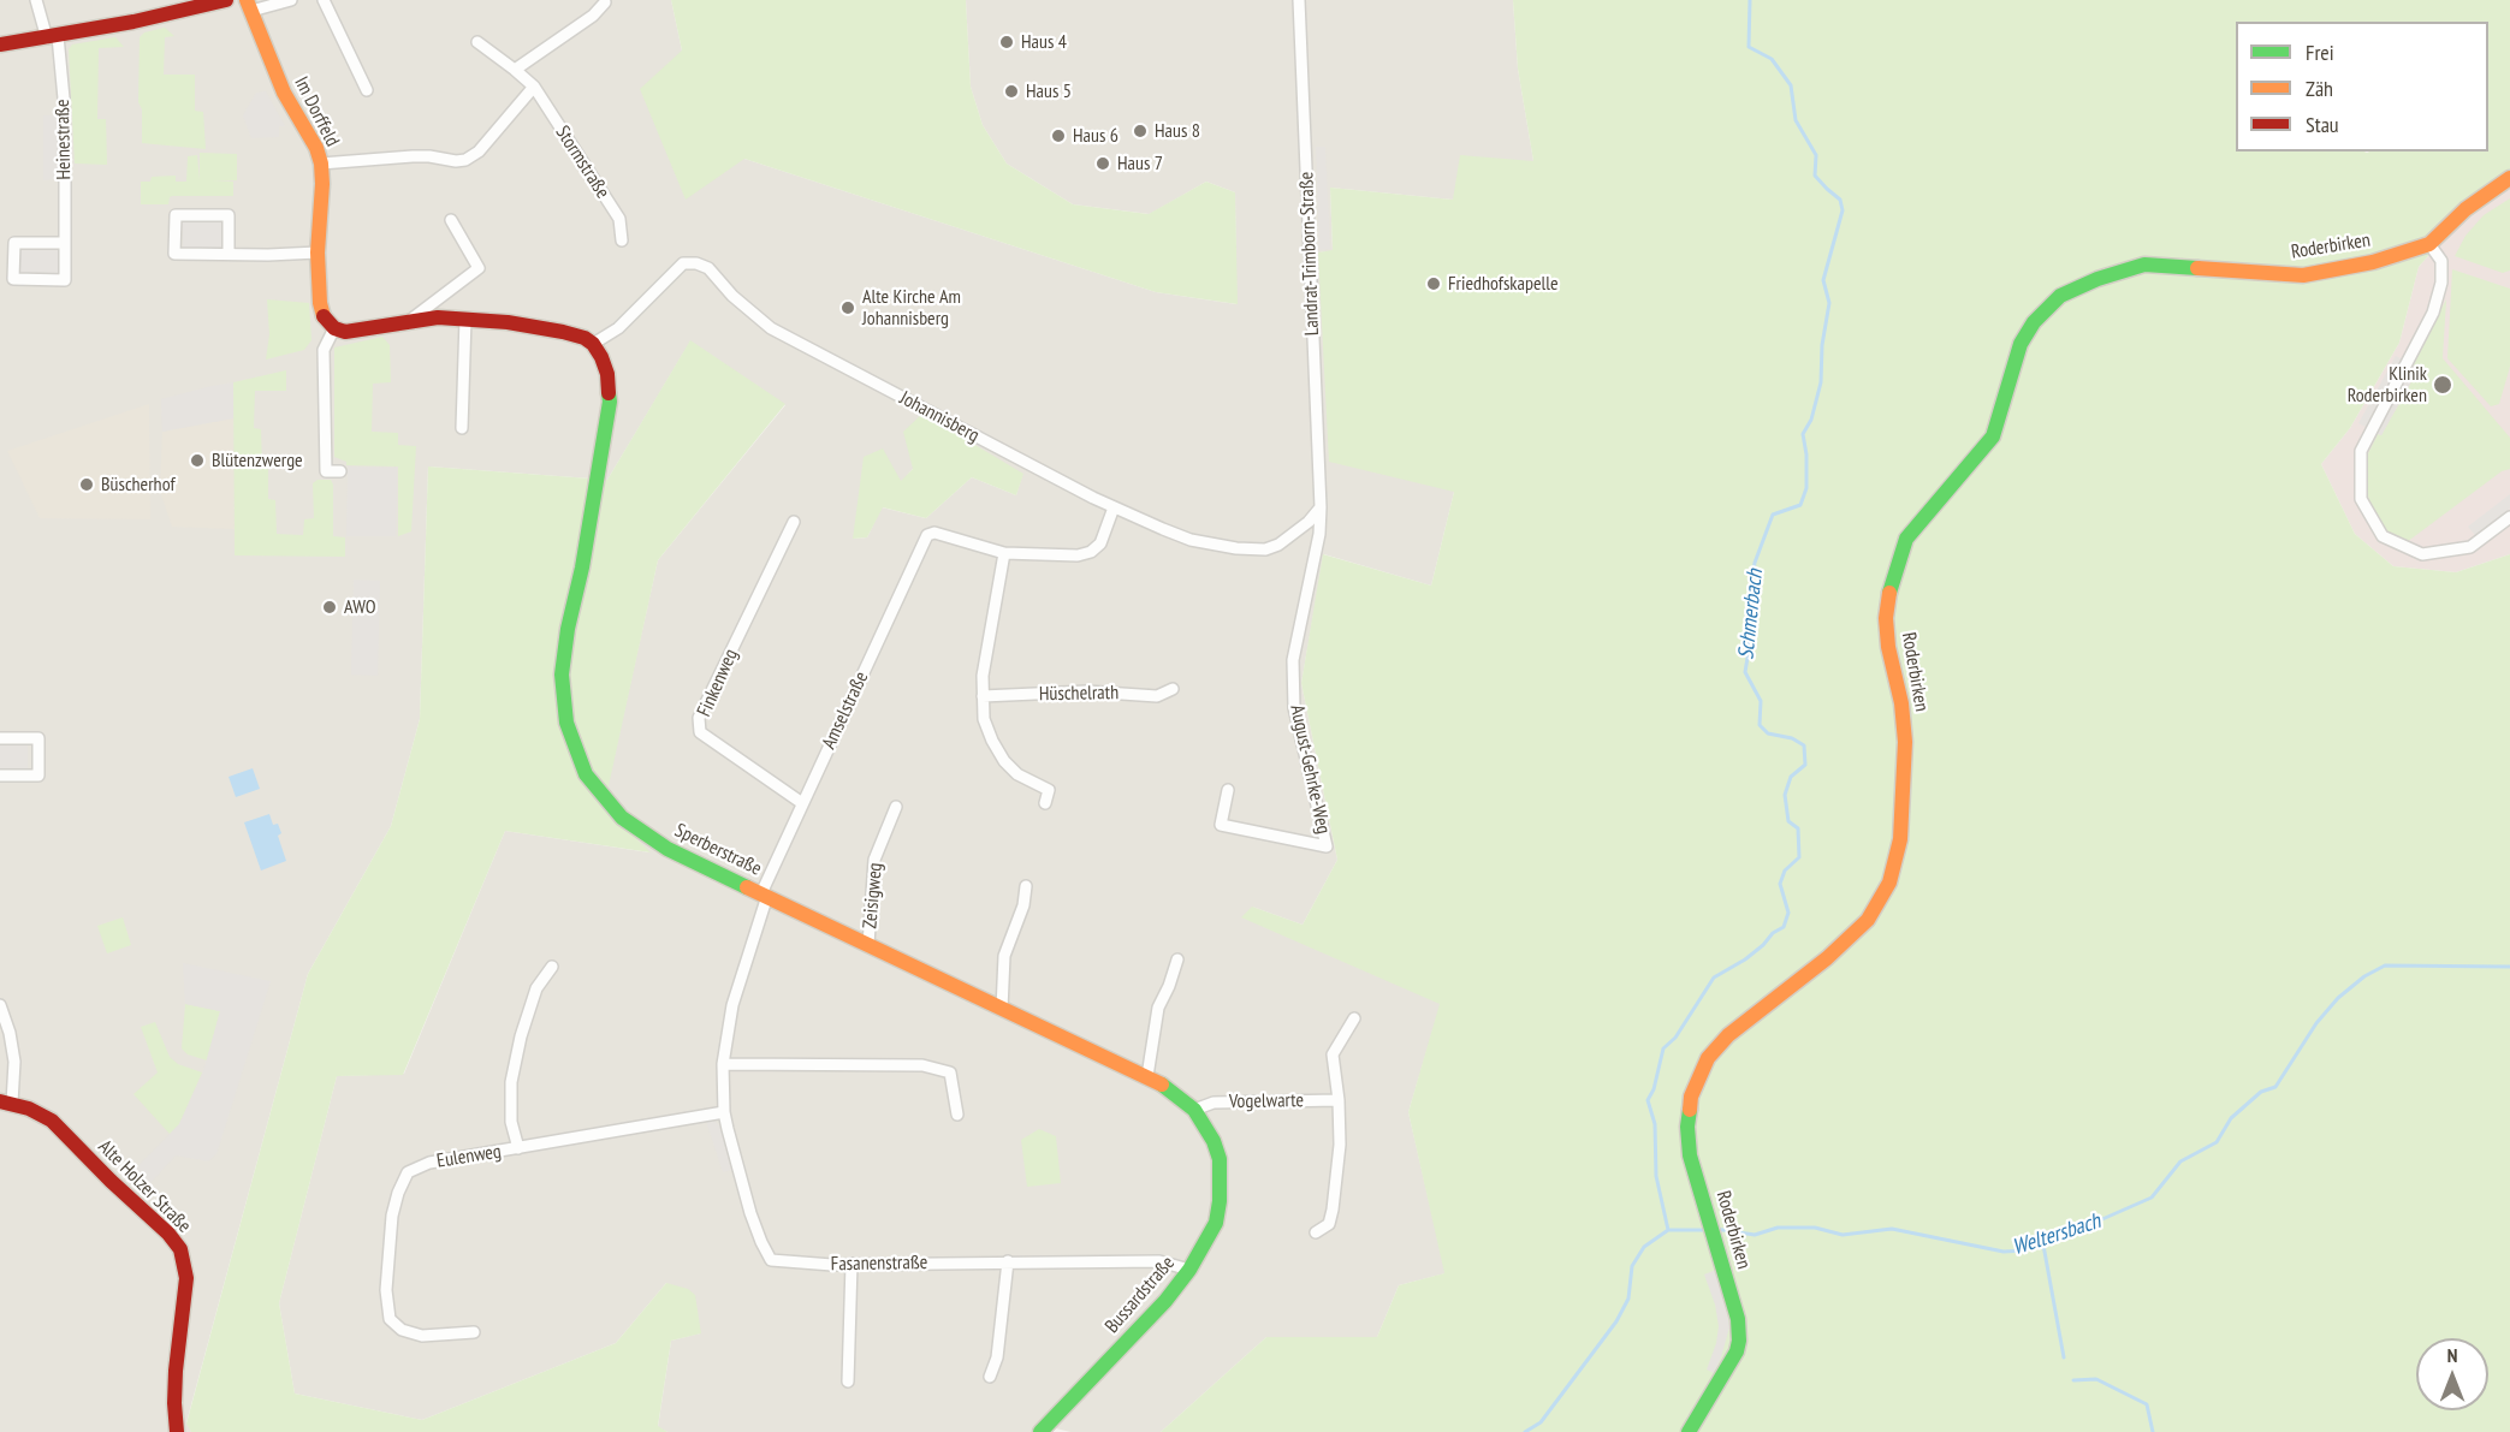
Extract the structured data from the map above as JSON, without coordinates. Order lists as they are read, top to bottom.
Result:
{
  "streets": {
    "street": [
      "Im Dorffeld",
      "Heinestraße",
      "Stormstraße",
      "Roderbirken",
      "Landrat-Trimborn-Straße",
      "Johannisberg",
      "Finkenweg",
      "Hüschelrath",
      "Amselstraße",
      "August-Gehrke-Weg",
      "Sperberstraße",
      "Zeisigweg",
      "Vogelwarte",
      "Eulenweg",
      "Alte Holzer Straße",
      "Fasanenstraße",
      "Bussardstraße"
    ]
  },
  "crossings": [
    ["Landrat-Trimborn-Straße", "Johannisberg"],
    ["Landrat-Trimborn-Straße", "August-Gehrke-Weg"],
    ["Johannisberg", "August-Gehrke-Weg"],
    ["Johannisberg", "Sperberstraße"],
    ["Finkenweg", "Amselstraße"],
    ["Amselstraße", "Sperberstraße"],
    ["Amselstraße", "Fasanenstraße"],
    ["Sperberstraße", "Zeisigweg"],
    ["Sperberstraße", "Vogelwarte"],
    ["Sperberstraße", "Fasanenstraße"],
    ["Sperberstraße", "Bussardstraße"],
    ["Eulenweg", "Fasanenstraße"],
    ["Fasanenstraße", "Bussardstraße"]
  ],
  "water": ["Schmerbach", "Weltersbach"],
  "places": [
    "Haus 4",
    "Haus 5",
    "Haus 8",
    "Haus 6",
    "Haus 7",
    "Friedhofskapelle",
    "Alte Kirche Am Johannisberg",
    "Klinik Roderbirken",
    "Blütenzwerge",
    "Büscherhof",
    "AWO"
  ],
  "legend": ["Frei", "Zäh", "Stau"],
  "north": "top"
}
